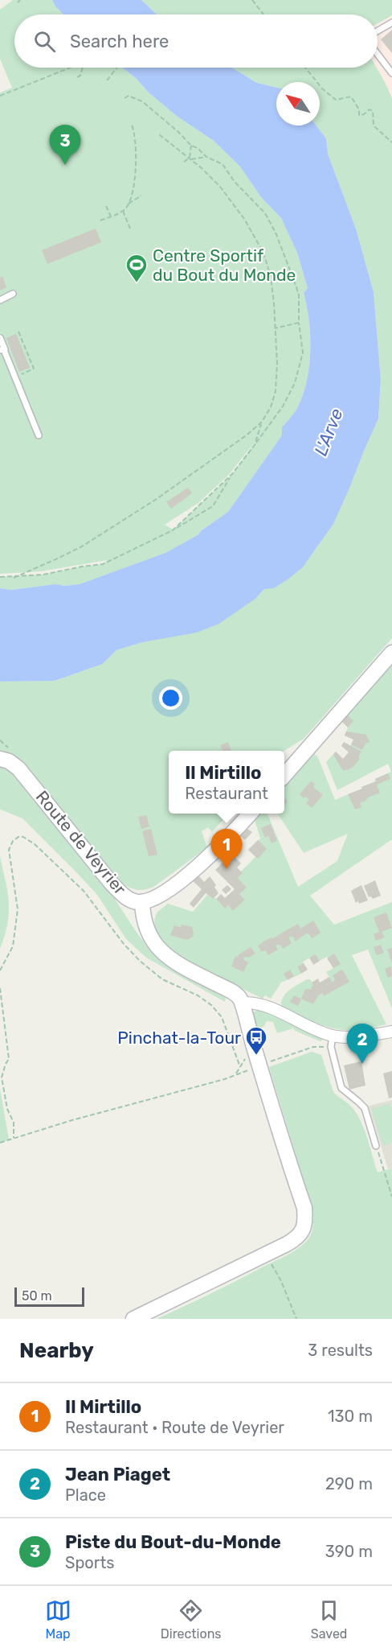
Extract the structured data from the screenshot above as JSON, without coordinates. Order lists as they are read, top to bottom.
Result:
{
  "streets": {
    "street": ["Route de Veyrier"]
  },
  "water": ["L'Arve"],
  "places": {
    "sports": ["Centre Sportif du Bout du Monde"],
    "bus stop": ["Pinchat-la-Tour"]
  },
  "scale_bar": "50 m",
  "north": "top left",
  "page": {
    "search": "Search here",
    "pins": ["3", "1", "2"],
    "popup": ["Il Mirtillo", "Restaurant"],
    "scale": "50 m",
    "heading": ["Nearby", "3 results"],
    "list": [
      {
        "mark": "1",
        "name": "Il Mirtillo",
        "note": "Restaurant · Route de Veyrier",
        "value": "130 m"
      },
      {
        "mark": "2",
        "name": "Jean Piaget",
        "note": "Place",
        "value": "290 m"
      },
      {
        "mark": "3",
        "name": "Piste du Bout-du-Monde",
        "note": "Sports",
        "value": "390 m"
      }
    ],
    "nav": ["Map", "Directions", "Saved"]
  }
}
